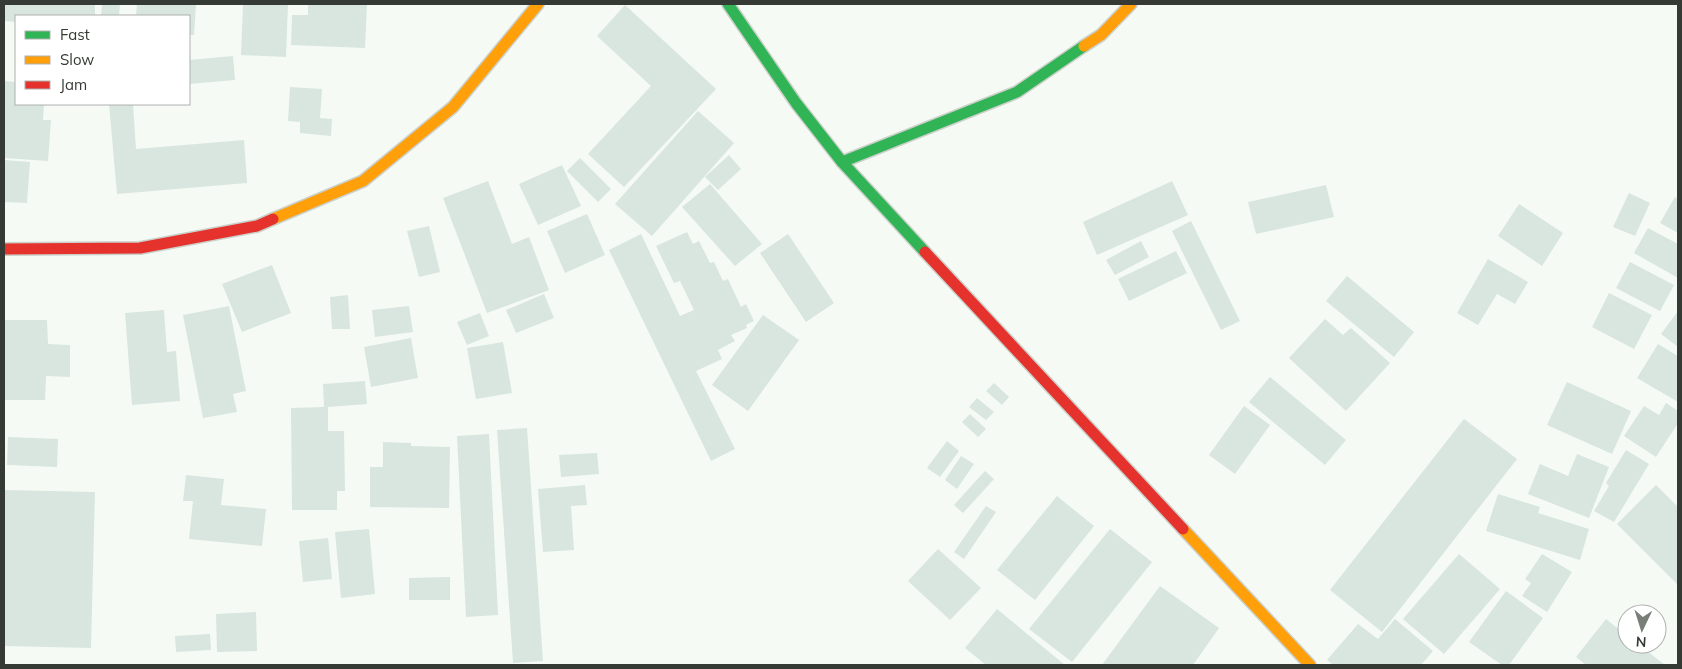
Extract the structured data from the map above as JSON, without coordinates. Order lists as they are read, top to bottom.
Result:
{
  "legend": ["Fast", "Slow", "Jam"],
  "north": "bottom"
}
